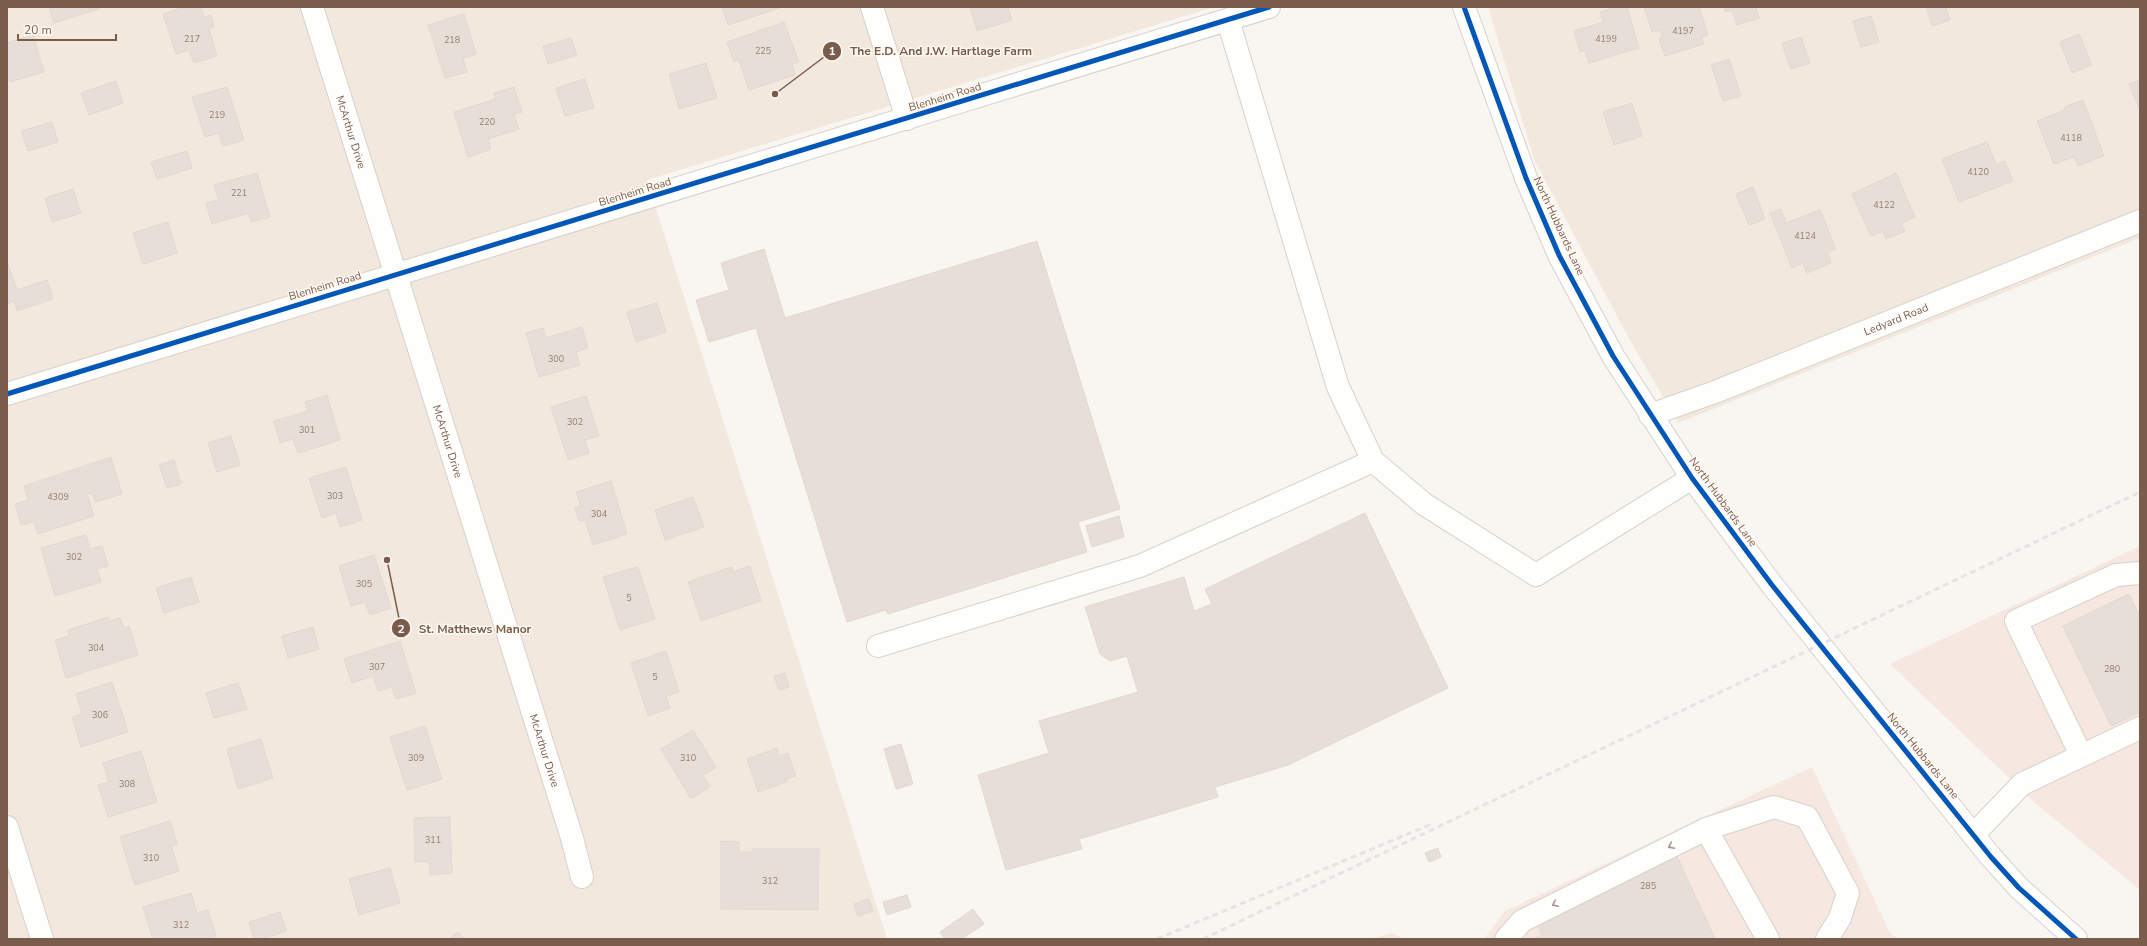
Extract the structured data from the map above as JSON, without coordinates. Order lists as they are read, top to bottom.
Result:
{
  "streets": {
    "street": [
      "Blenheim Road",
      "McArthur Drive",
      "North Hubbards Lane",
      "Ledyard Road"
    ]
  },
  "crossings": [
    ["Blenheim Road", "McArthur Drive"],
    ["North Hubbards Lane", "Ledyard Road"]
  ],
  "places": ["The E.D. And J.W. Hartlage Farm", "St. Matthews Manor"],
  "house_numbers": [
    "4197",
    "217",
    "4199",
    "218",
    "225",
    "219",
    "220",
    "4118",
    "4120",
    "221",
    "4122",
    "4124",
    "300",
    "302",
    "301",
    "303",
    "4309",
    "304",
    "302",
    "305",
    "5",
    "304",
    "307",
    "280",
    "5",
    "306",
    "309",
    "310",
    "308",
    "311",
    "310",
    "312",
    "285",
    "312"
  ],
  "scale_bar": "20 m"
}
